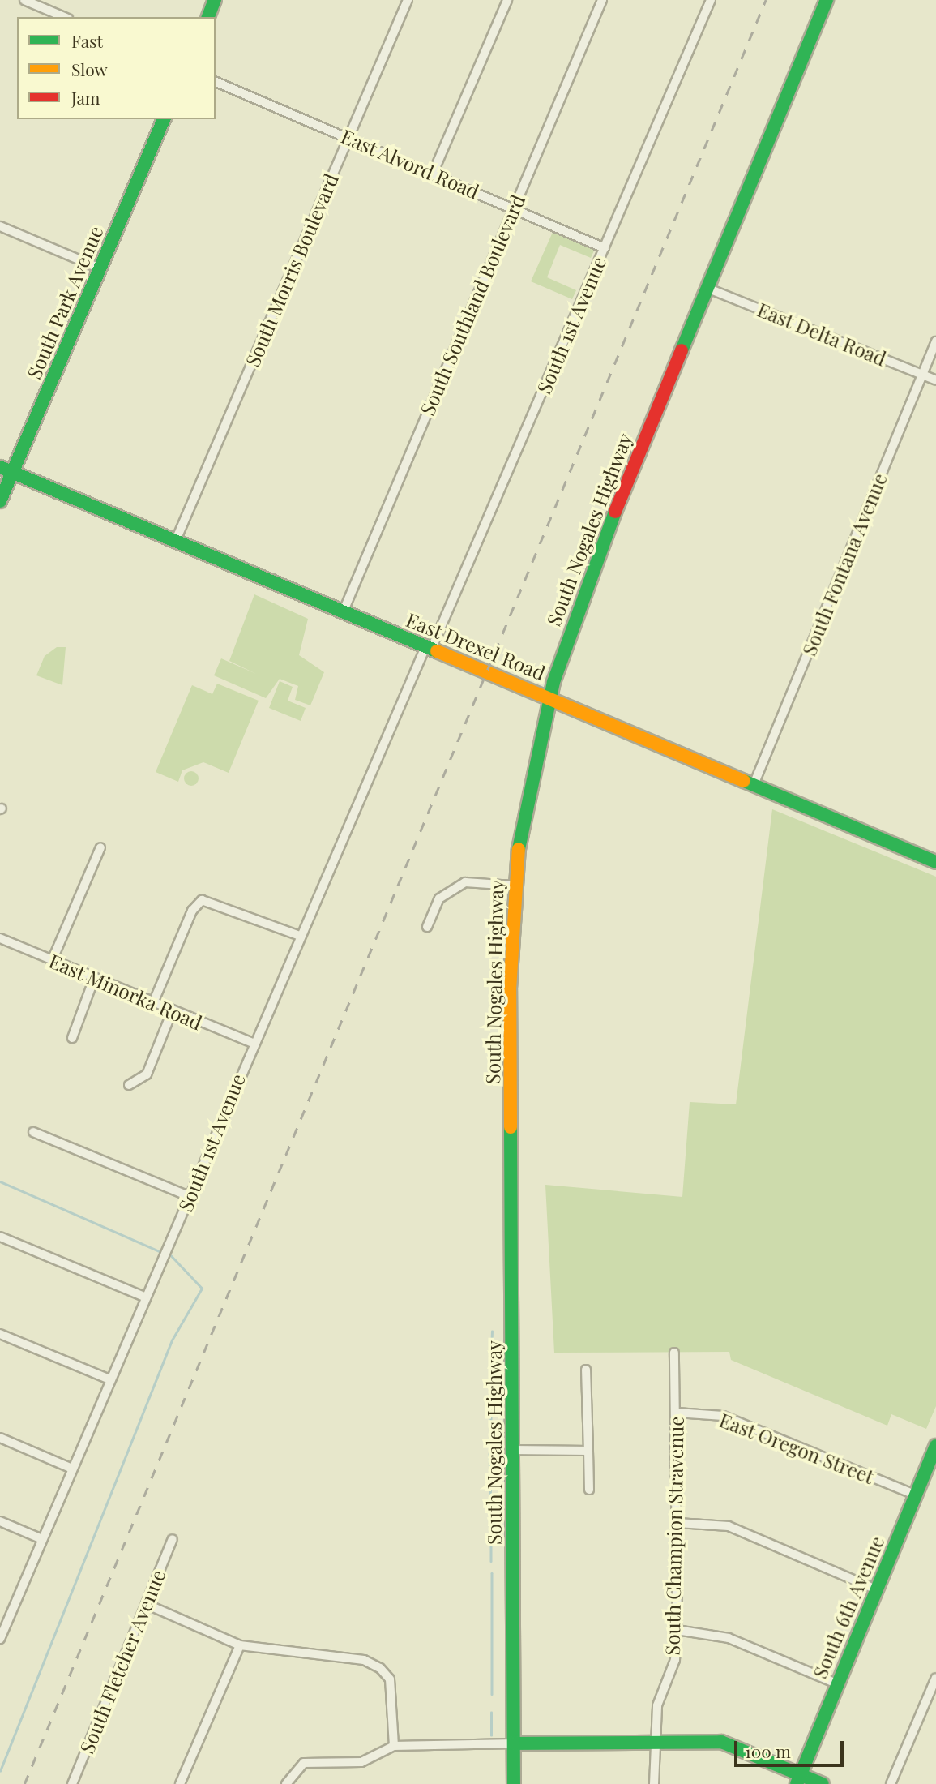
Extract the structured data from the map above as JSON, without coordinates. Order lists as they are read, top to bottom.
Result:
{
  "streets": {
    "main road": [
      "South Park Avenue",
      "South Nogales Highway",
      "East Drexel Road",
      "South 6th Avenue"
    ],
    "street": [
      "East Alvord Road",
      "South Morris Boulevard",
      "South Southland Boulevard",
      "South 1st Avenue",
      "East Delta Road",
      "South Fontana Avenue",
      "East Minorka Road",
      "East Oregon Street",
      "South Champion Stravenue",
      "South Fletcher Avenue"
    ]
  },
  "crossings": [
    ["East Alvord Road", "South Morris Boulevard"],
    ["East Alvord Road", "South Southland Boulevard"],
    ["East Alvord Road", "South 1st Avenue"],
    ["South Morris Boulevard", "East Drexel Road"],
    ["South Park Avenue", "East Drexel Road"],
    ["South Southland Boulevard", "East Drexel Road"],
    ["South 1st Avenue", "East Drexel Road"],
    ["South 1st Avenue", "East Minorka Road"],
    ["East Delta Road", "South Nogales Highway"],
    ["East Delta Road", "South Fontana Avenue"],
    ["South Nogales Highway", "East Drexel Road"],
    ["South Fontana Avenue", "East Drexel Road"],
    ["East Oregon Street", "South Champion Stravenue"],
    ["East Oregon Street", "South 6th Avenue"]
  ],
  "legend": ["Fast", "Slow", "Jam"],
  "scale_bar": "100 m"
}
